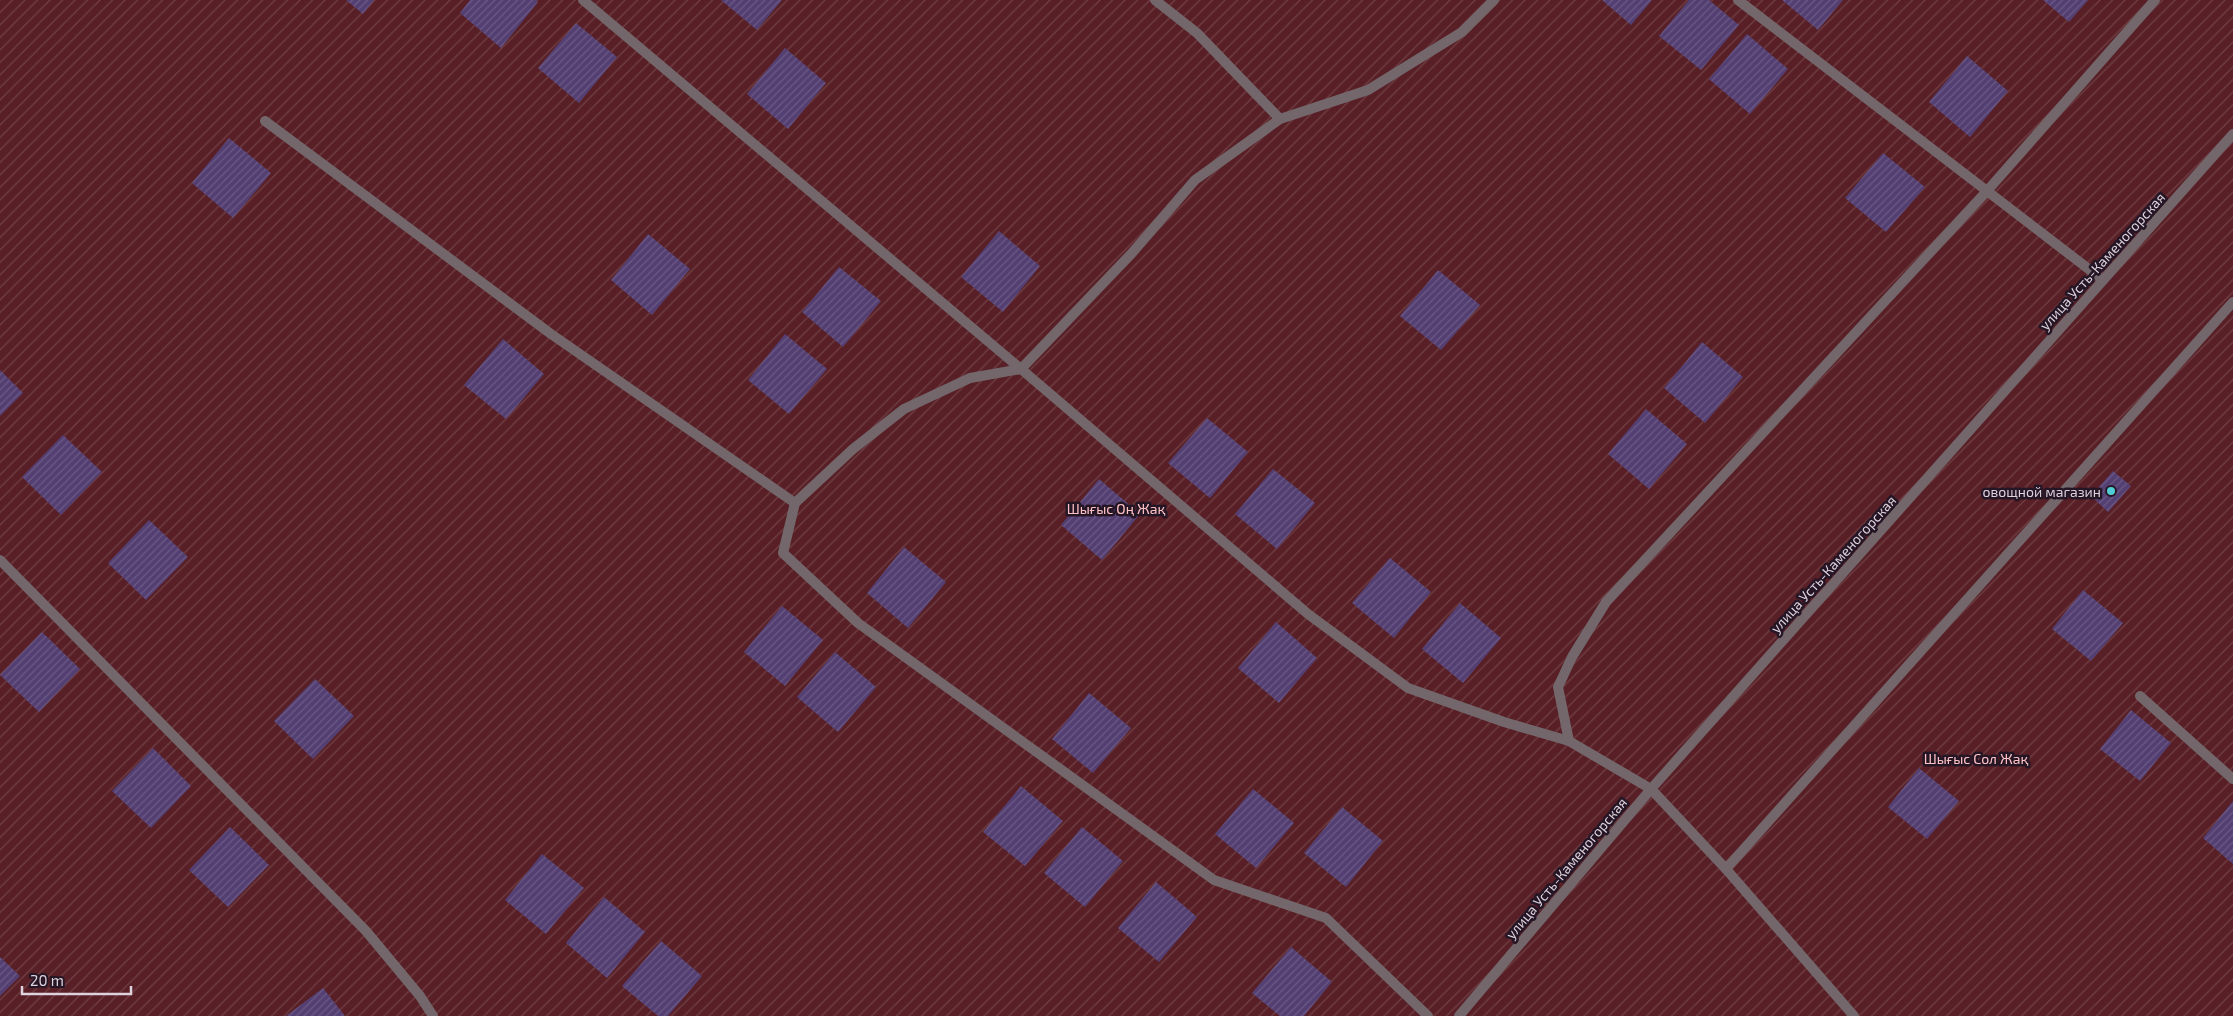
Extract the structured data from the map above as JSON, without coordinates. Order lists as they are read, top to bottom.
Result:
{
  "streets": {
    "street": ["улица Усть-Каменогорская"]
  },
  "parks": ["Шығыс Оң Жақ", "Шығыс Сол Жақ"],
  "places": ["овощной магазин"],
  "scale_bar": "20 m"
}
